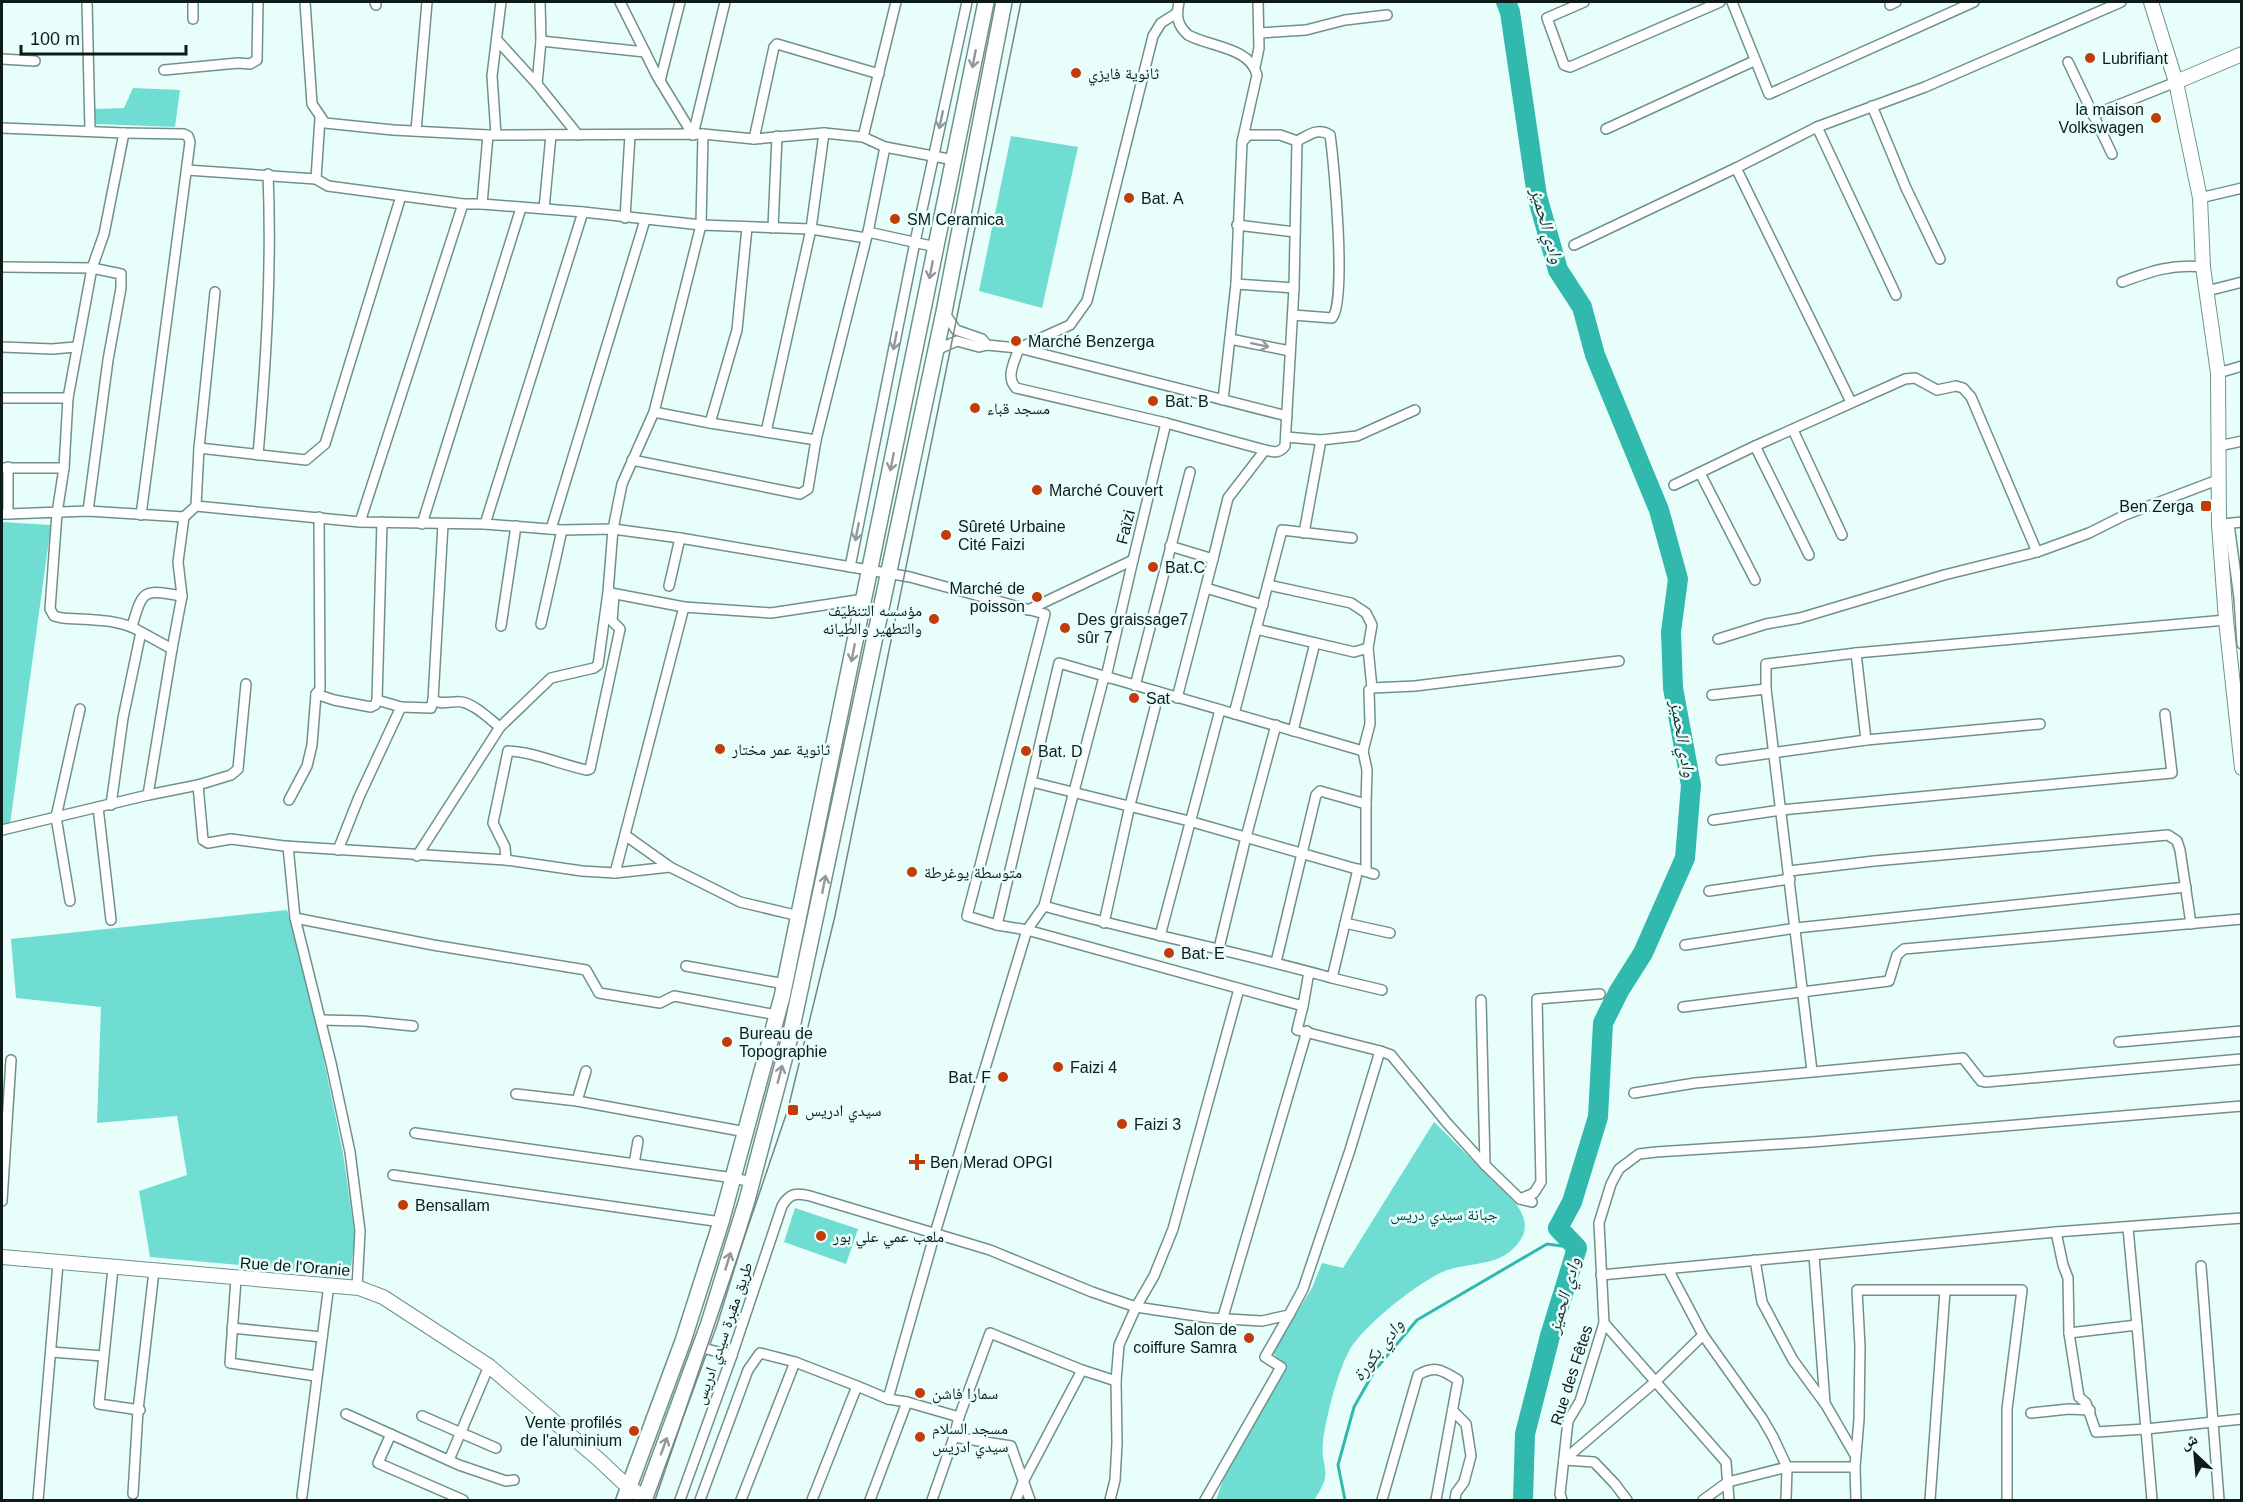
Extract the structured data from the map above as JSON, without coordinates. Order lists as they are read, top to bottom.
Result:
{
  "streets": {
    "main road": ["Rue de l'Oranie"],
    "street": ["Faïzi", "طريق مقبرة سيدي ادريس", "Rue des Fêtes"]
  },
  "water": ["وادي الحميز", "وادي بكورة"],
  "parks": ["جبانة سيدي دريس"],
  "places": {
    "other": [
      "Lubrifiant",
      "ثانوية فايزي",
      "la maison Volkswagen",
      "Bat. A",
      "SM Ceramica",
      "Marché Benzerga",
      "Bat. B",
      "مسجد قباء",
      "Marché Couvert",
      "Sûreté Urbaine Cité Faizi",
      "Bat.C",
      "Marché de poisson",
      "مؤسسه التنظيف والتطهير والطيانه",
      "Des graissage7 sûr 7",
      "Sat",
      "ثانوية عمر مختار",
      "Bat. D",
      "متوسطة يوغرطة",
      "Bat. E",
      "Bureau de Topographie",
      "Faizi 4",
      "Bat. F",
      "Faizi 3",
      "Bensallam",
      "ملعب عمي علي بور",
      "Salon de coiffure Samra",
      "سمارا فاشن",
      "Vente profilés de l'aluminium",
      "مسجد السلام سيدي ادريس"
    ],
    "transit": ["Ben Zerga", "سيدي ادريس"],
    "health": ["Ben Merad OPGI"]
  },
  "scale_bar": "100 m",
  "north": "top left"
}
